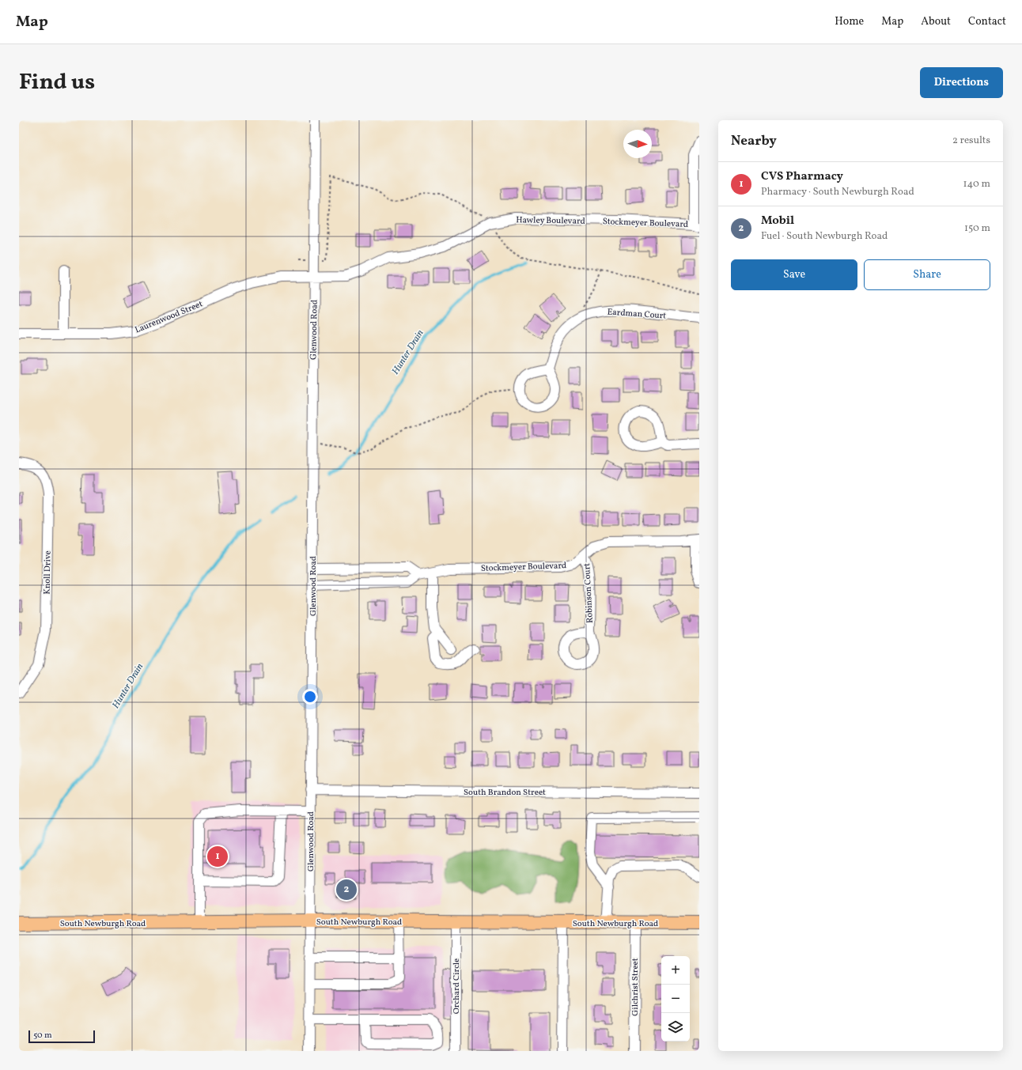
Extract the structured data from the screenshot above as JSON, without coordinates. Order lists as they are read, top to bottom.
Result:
{
  "streets": {
    "main road": ["South Newburgh Road"],
    "street": [
      "Hawley Boulevard",
      "Stockmeyer Boulevard",
      "Eardman Court",
      "Laurenwood Street",
      "Glenwood Road",
      "Knoll Drive",
      "Robinson Court",
      "South Brandon Street",
      "Orchard Circle",
      "Gilchrist Street"
    ]
  },
  "crossings": [
    ["Hawley Boulevard", "Stockmeyer Boulevard"],
    ["Hawley Boulevard", "Laurenwood Street"],
    ["Hawley Boulevard", "Glenwood Road"],
    ["Stockmeyer Boulevard", "Glenwood Road"],
    ["Stockmeyer Boulevard", "Robinson Court"],
    ["Laurenwood Street", "Glenwood Road"],
    ["Glenwood Road", "South Brandon Street"],
    ["Glenwood Road", "South Newburgh Road"],
    ["South Newburgh Road", "Orchard Circle"],
    ["South Newburgh Road", "Gilchrist Street"]
  ],
  "water": ["Hunter Drain"],
  "scale_bar": "50 m",
  "north": "right",
  "page": {
    "header": "Map",
    "nav": [
      "Home",
      "Map",
      "About",
      "Contact"
    ],
    "title": "Find us",
    "buttons": [
      "Directions",
      ["Save", "Share"]
    ],
    "heading": ["Nearby", "2 results"],
    "list": [
      {
        "mark": "1",
        "name": "CVS Pharmacy",
        "note": "Pharmacy · South Newburgh Road",
        "value": "140 m"
      },
      {
        "mark": "2",
        "name": "Mobil",
        "note": "Fuel · South Newburgh Road",
        "value": "150 m"
      }
    ],
    "pins": ["1", "2"],
    "map_buttons": ["+", "−"],
    "scale": "50 m"
  }
}
